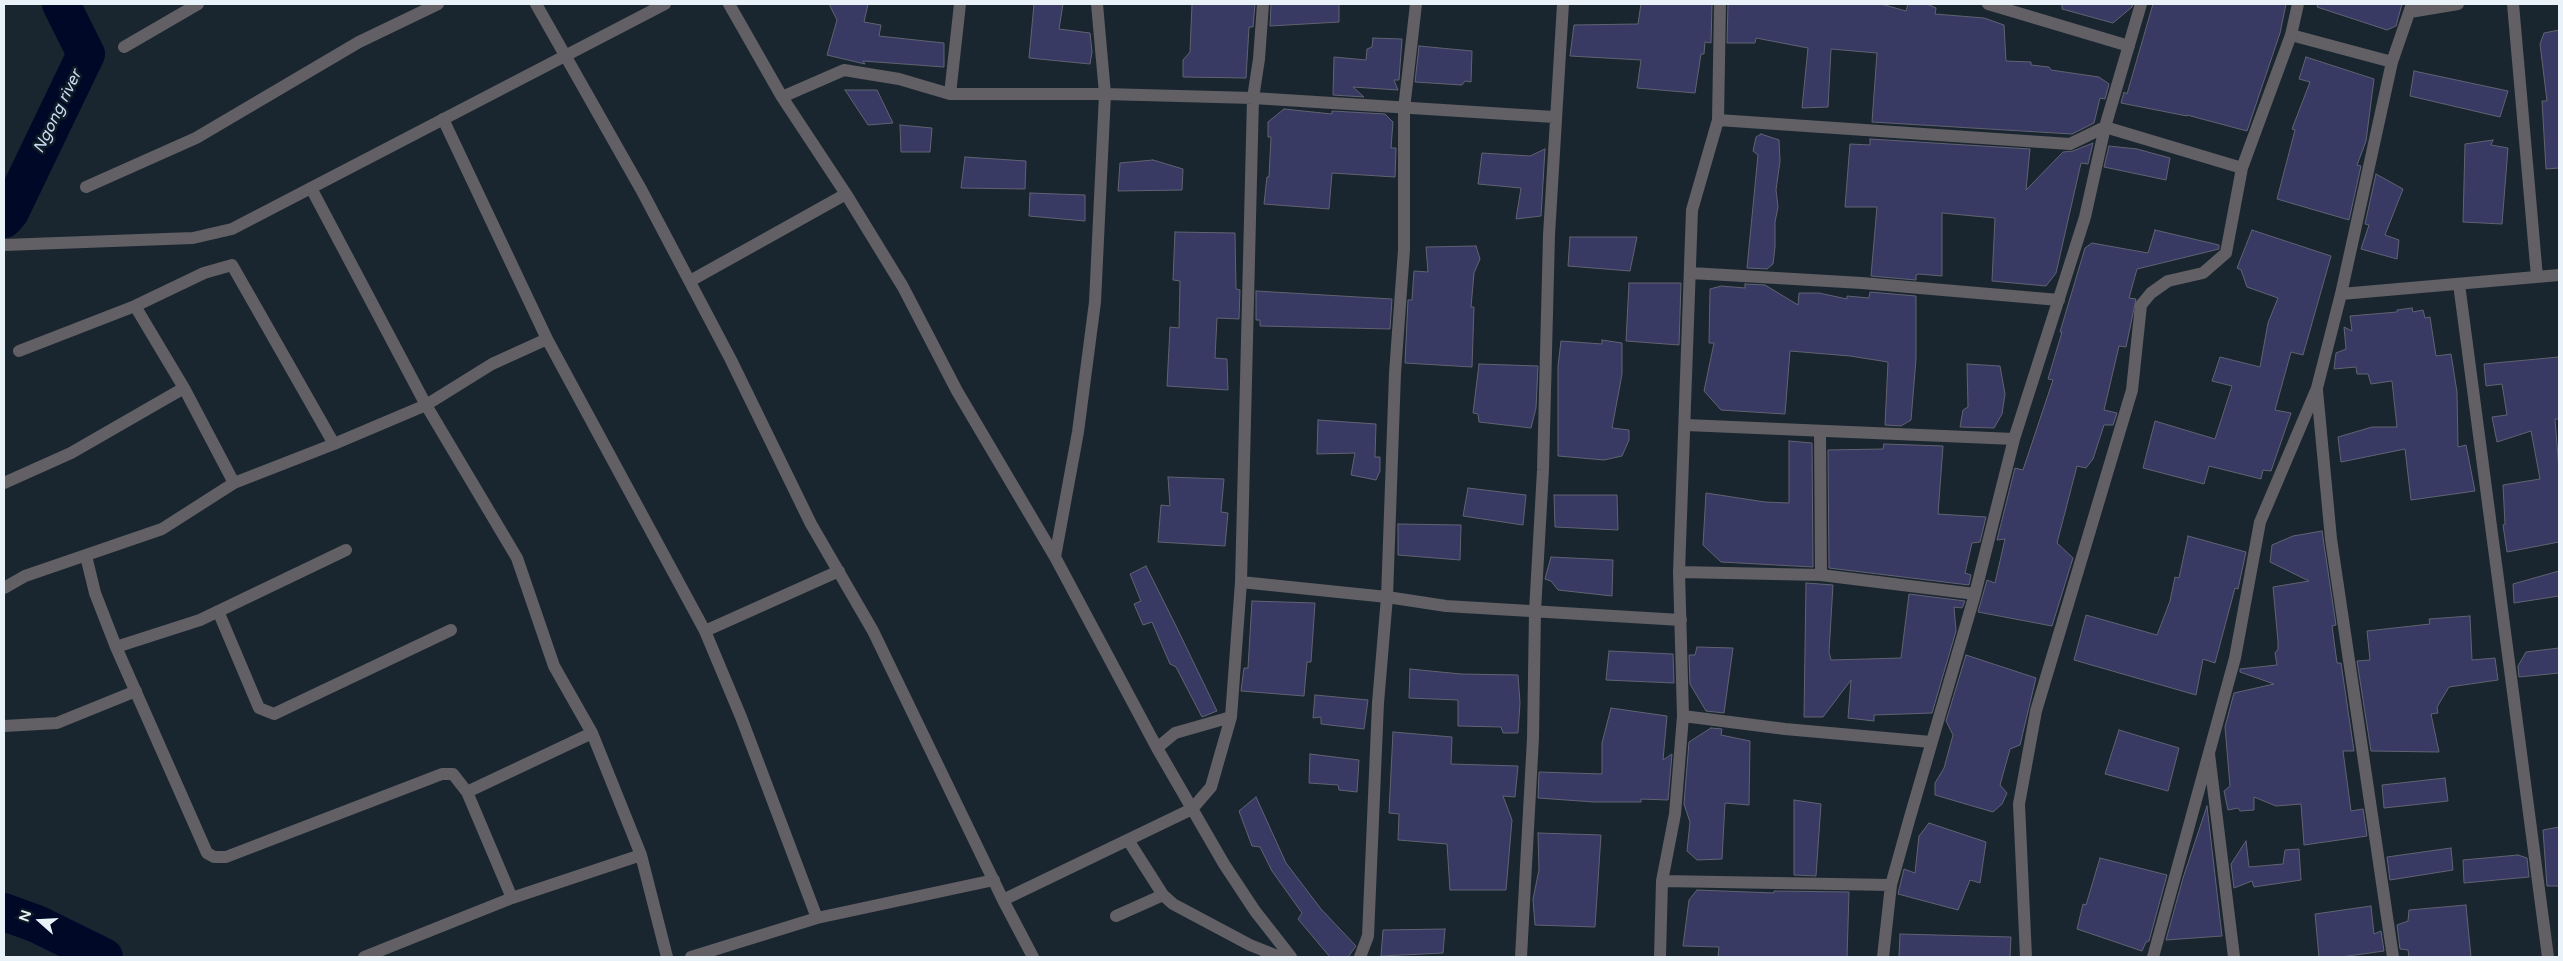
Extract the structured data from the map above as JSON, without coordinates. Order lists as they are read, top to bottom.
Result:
{
  "water": ["Ngong river"],
  "north": "left"
}
